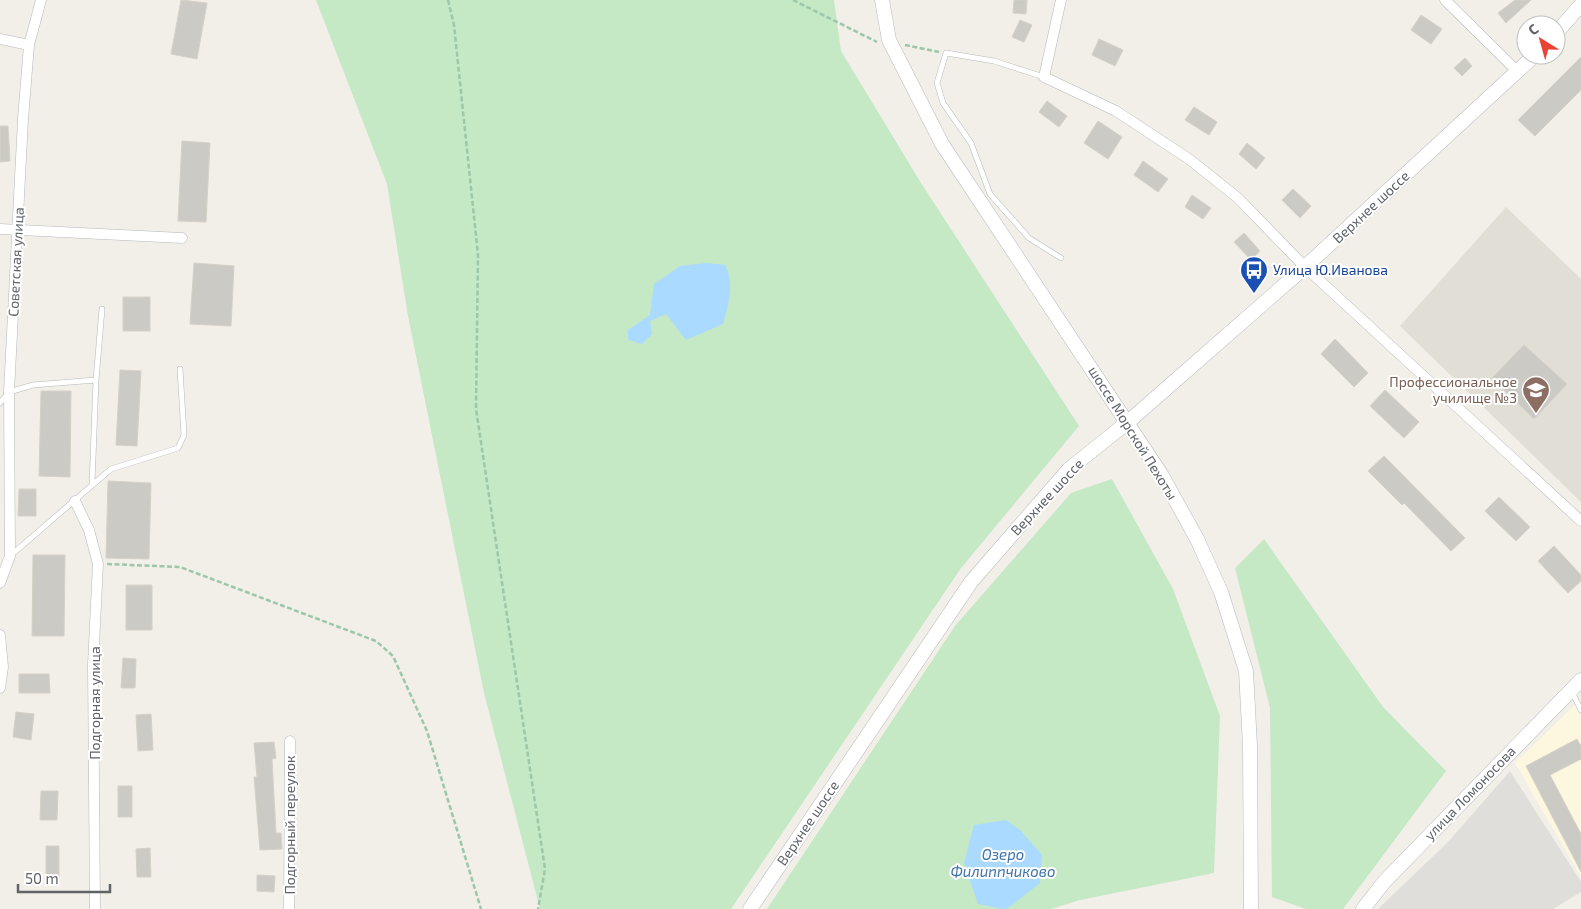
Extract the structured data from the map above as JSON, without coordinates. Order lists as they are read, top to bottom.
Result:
{
  "streets": {
    "street": [
      "Верхнее шоссе",
      "Советская улица",
      "шоссе Морской Пехоты",
      "Подгорная улица",
      "улица Ломоносова",
      "Подгорный переулок"
    ]
  },
  "crossings": [
    ["Верхнее шоссе", "шоссе Морской Пехоты"]
  ],
  "water": ["Озеро Филиппчиково"],
  "places": {
    "bus stop": ["Улица Ю.Иванова"],
    "school or university": ["Профессиональное училище №3"]
  },
  "scale_bar": "50 m",
  "north": "top left"
}
